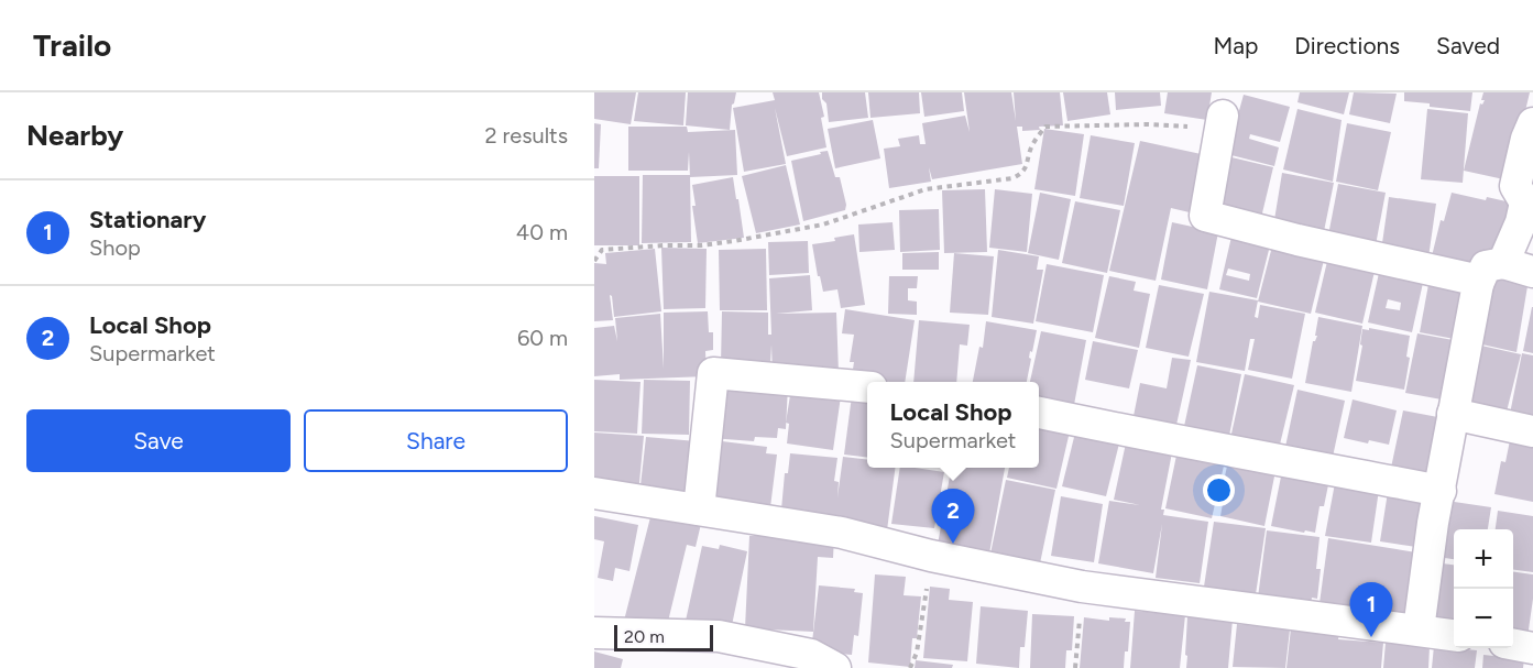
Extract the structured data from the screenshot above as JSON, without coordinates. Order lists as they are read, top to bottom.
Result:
{
  "scale_bar": "20 m",
  "page": {
    "header": "Trailo",
    "nav": ["Map", "Directions", "Saved"],
    "heading": ["Nearby", "2 results"],
    "list": [
      {
        "mark": "1",
        "name": "Stationary",
        "note": "Shop",
        "value": "40 m"
      },
      {
        "mark": "2",
        "name": "Local Shop",
        "note": "Supermarket",
        "value": "60 m"
      }
    ],
    "popup": ["Local Shop", "Supermarket"],
    "buttons": ["Save", "Share"],
    "pins": ["2", "1"],
    "map_buttons": ["+", "−"],
    "scale": "20 m"
  }
}
